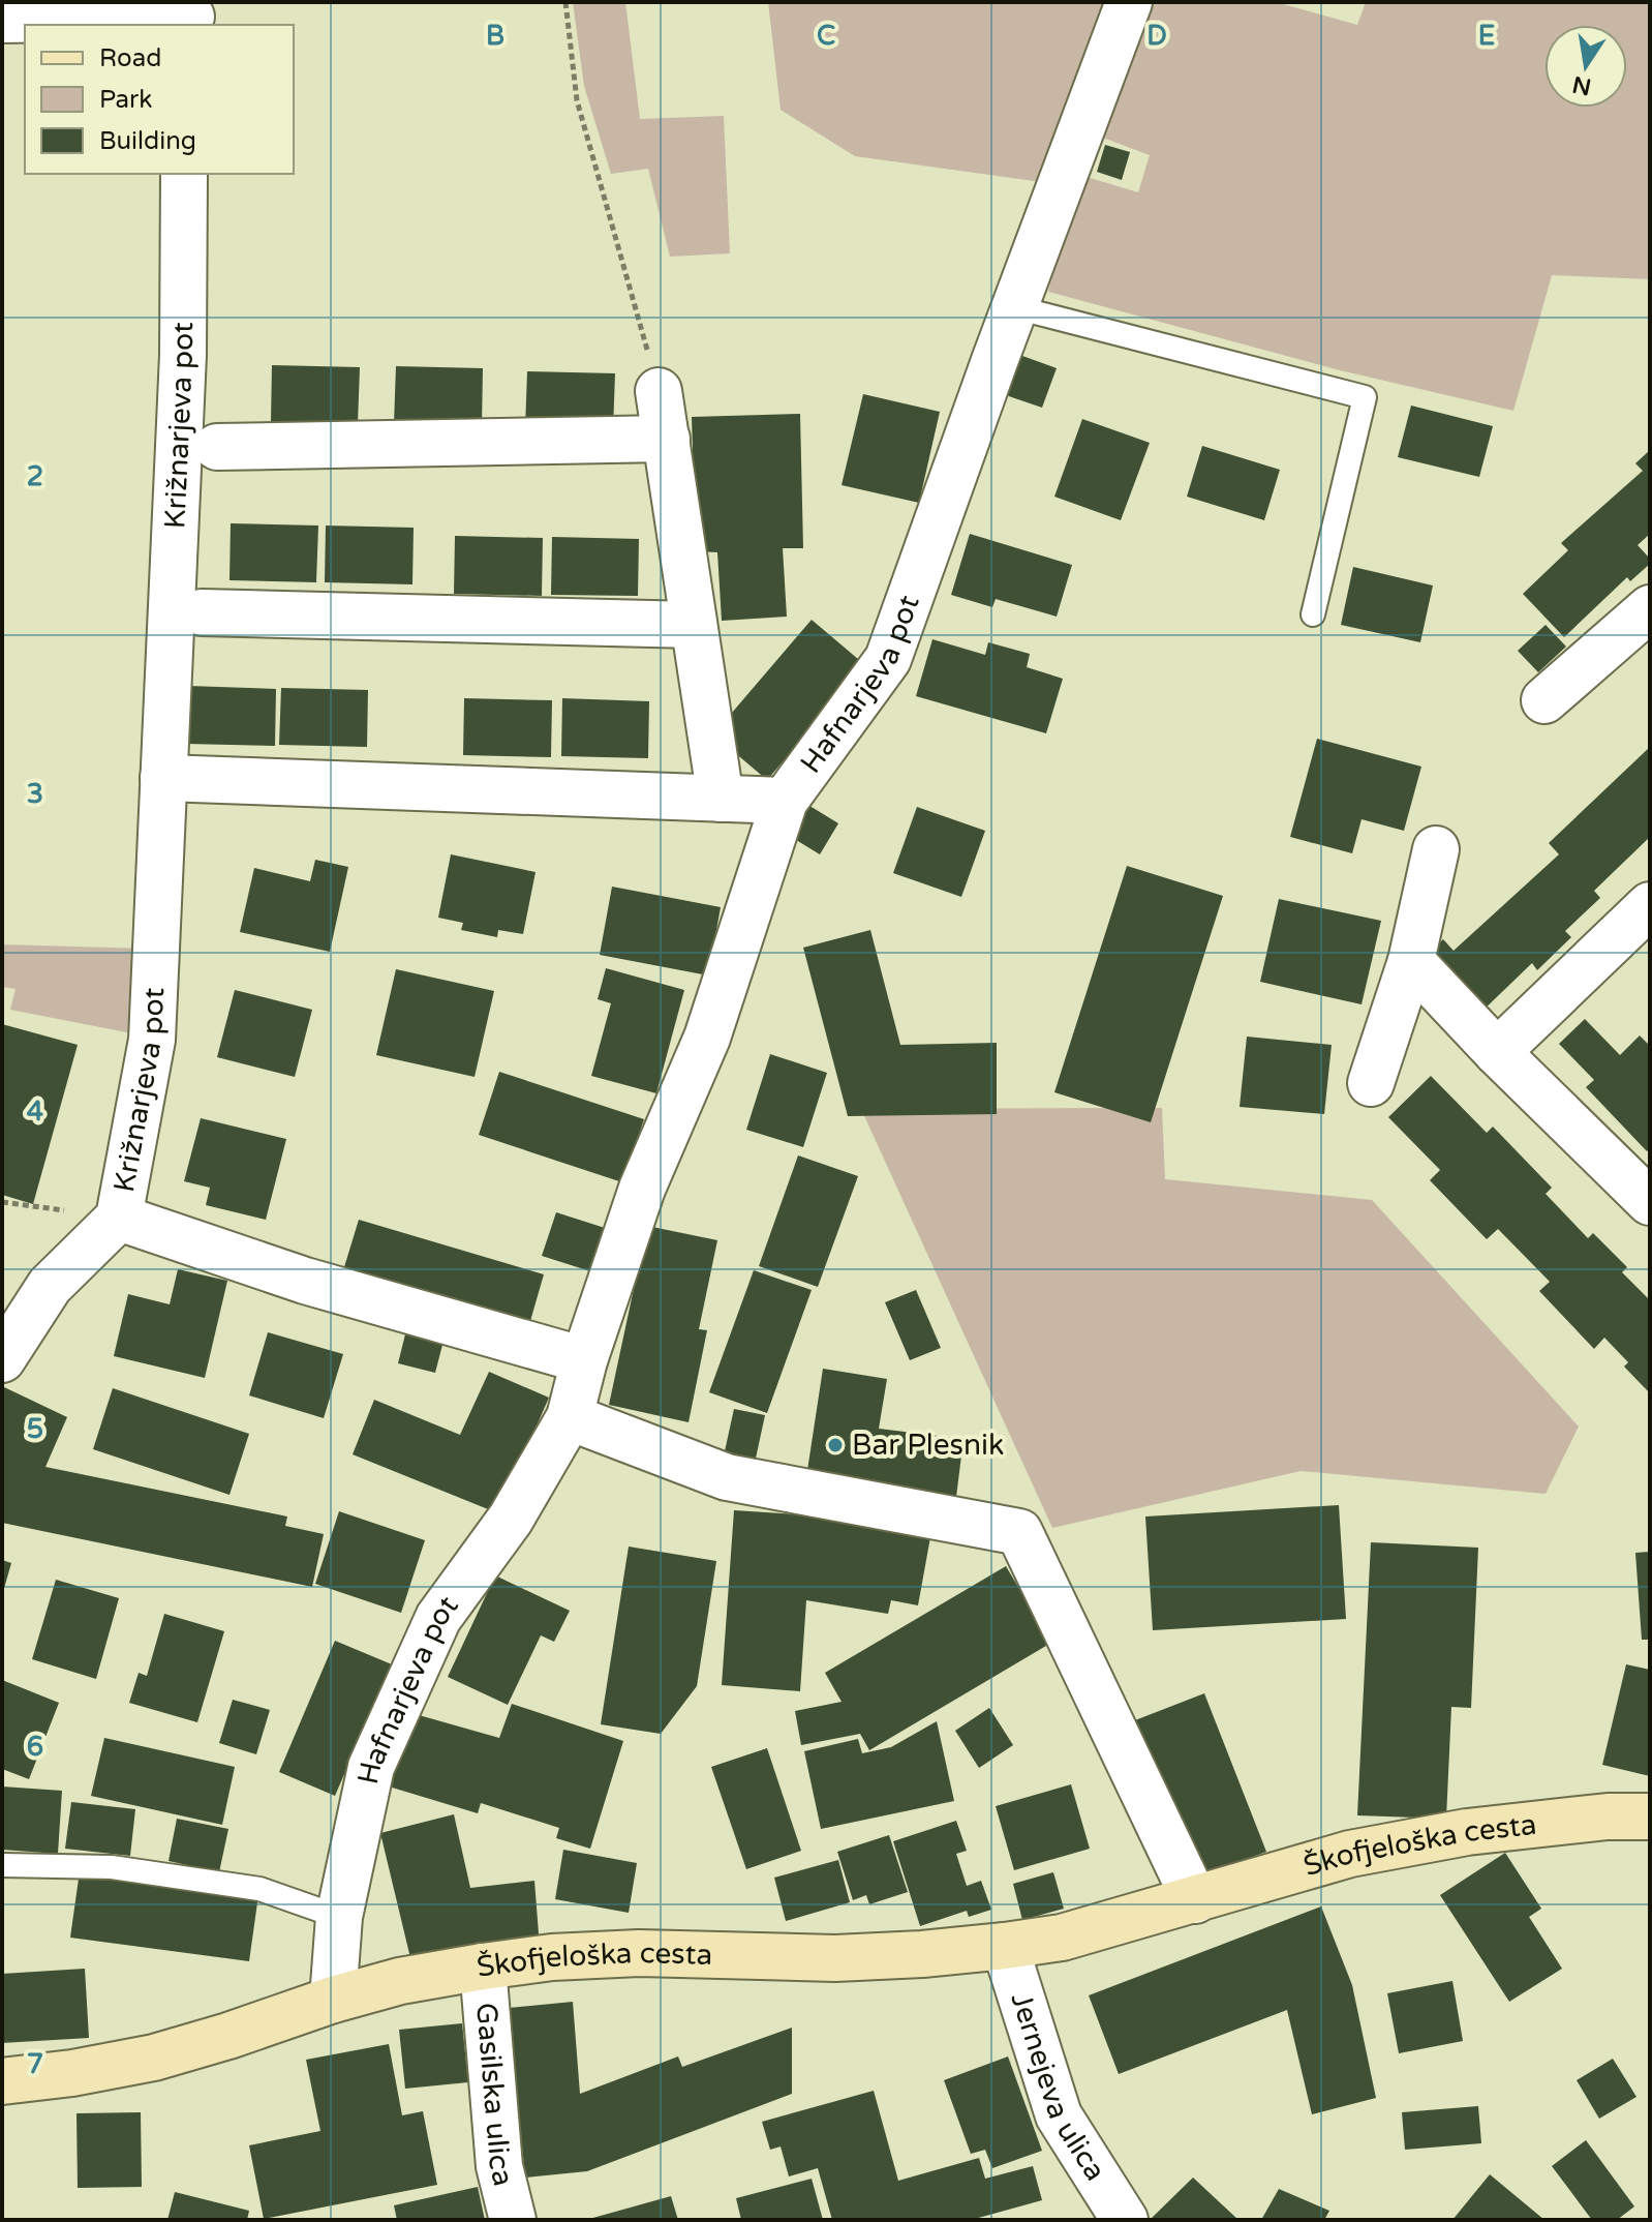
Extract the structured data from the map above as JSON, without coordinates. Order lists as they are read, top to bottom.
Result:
{
  "streets": {
    "street": [
      "Križnarjeva pot",
      "Hafnarjeva pot",
      "Škofjeloška cesta",
      "Jernejeva ulica",
      "Gasilska ulica"
    ]
  },
  "crossings": [
    ["Hafnarjeva pot", "Škofjeloška cesta"],
    ["Škofjeloška cesta", "Jernejeva ulica"],
    ["Škofjeloška cesta", "Gasilska ulica"]
  ],
  "places": ["Bar Plesnik"],
  "legend": ["Road", "Park", "Building"],
  "north": "bottom",
  "grid": {
    "columns": [
      "B",
      "C",
      "D",
      "E"
    ],
    "rows": [
      "2",
      "3",
      "4",
      "5",
      "6",
      "7"
    ]
  }
}
